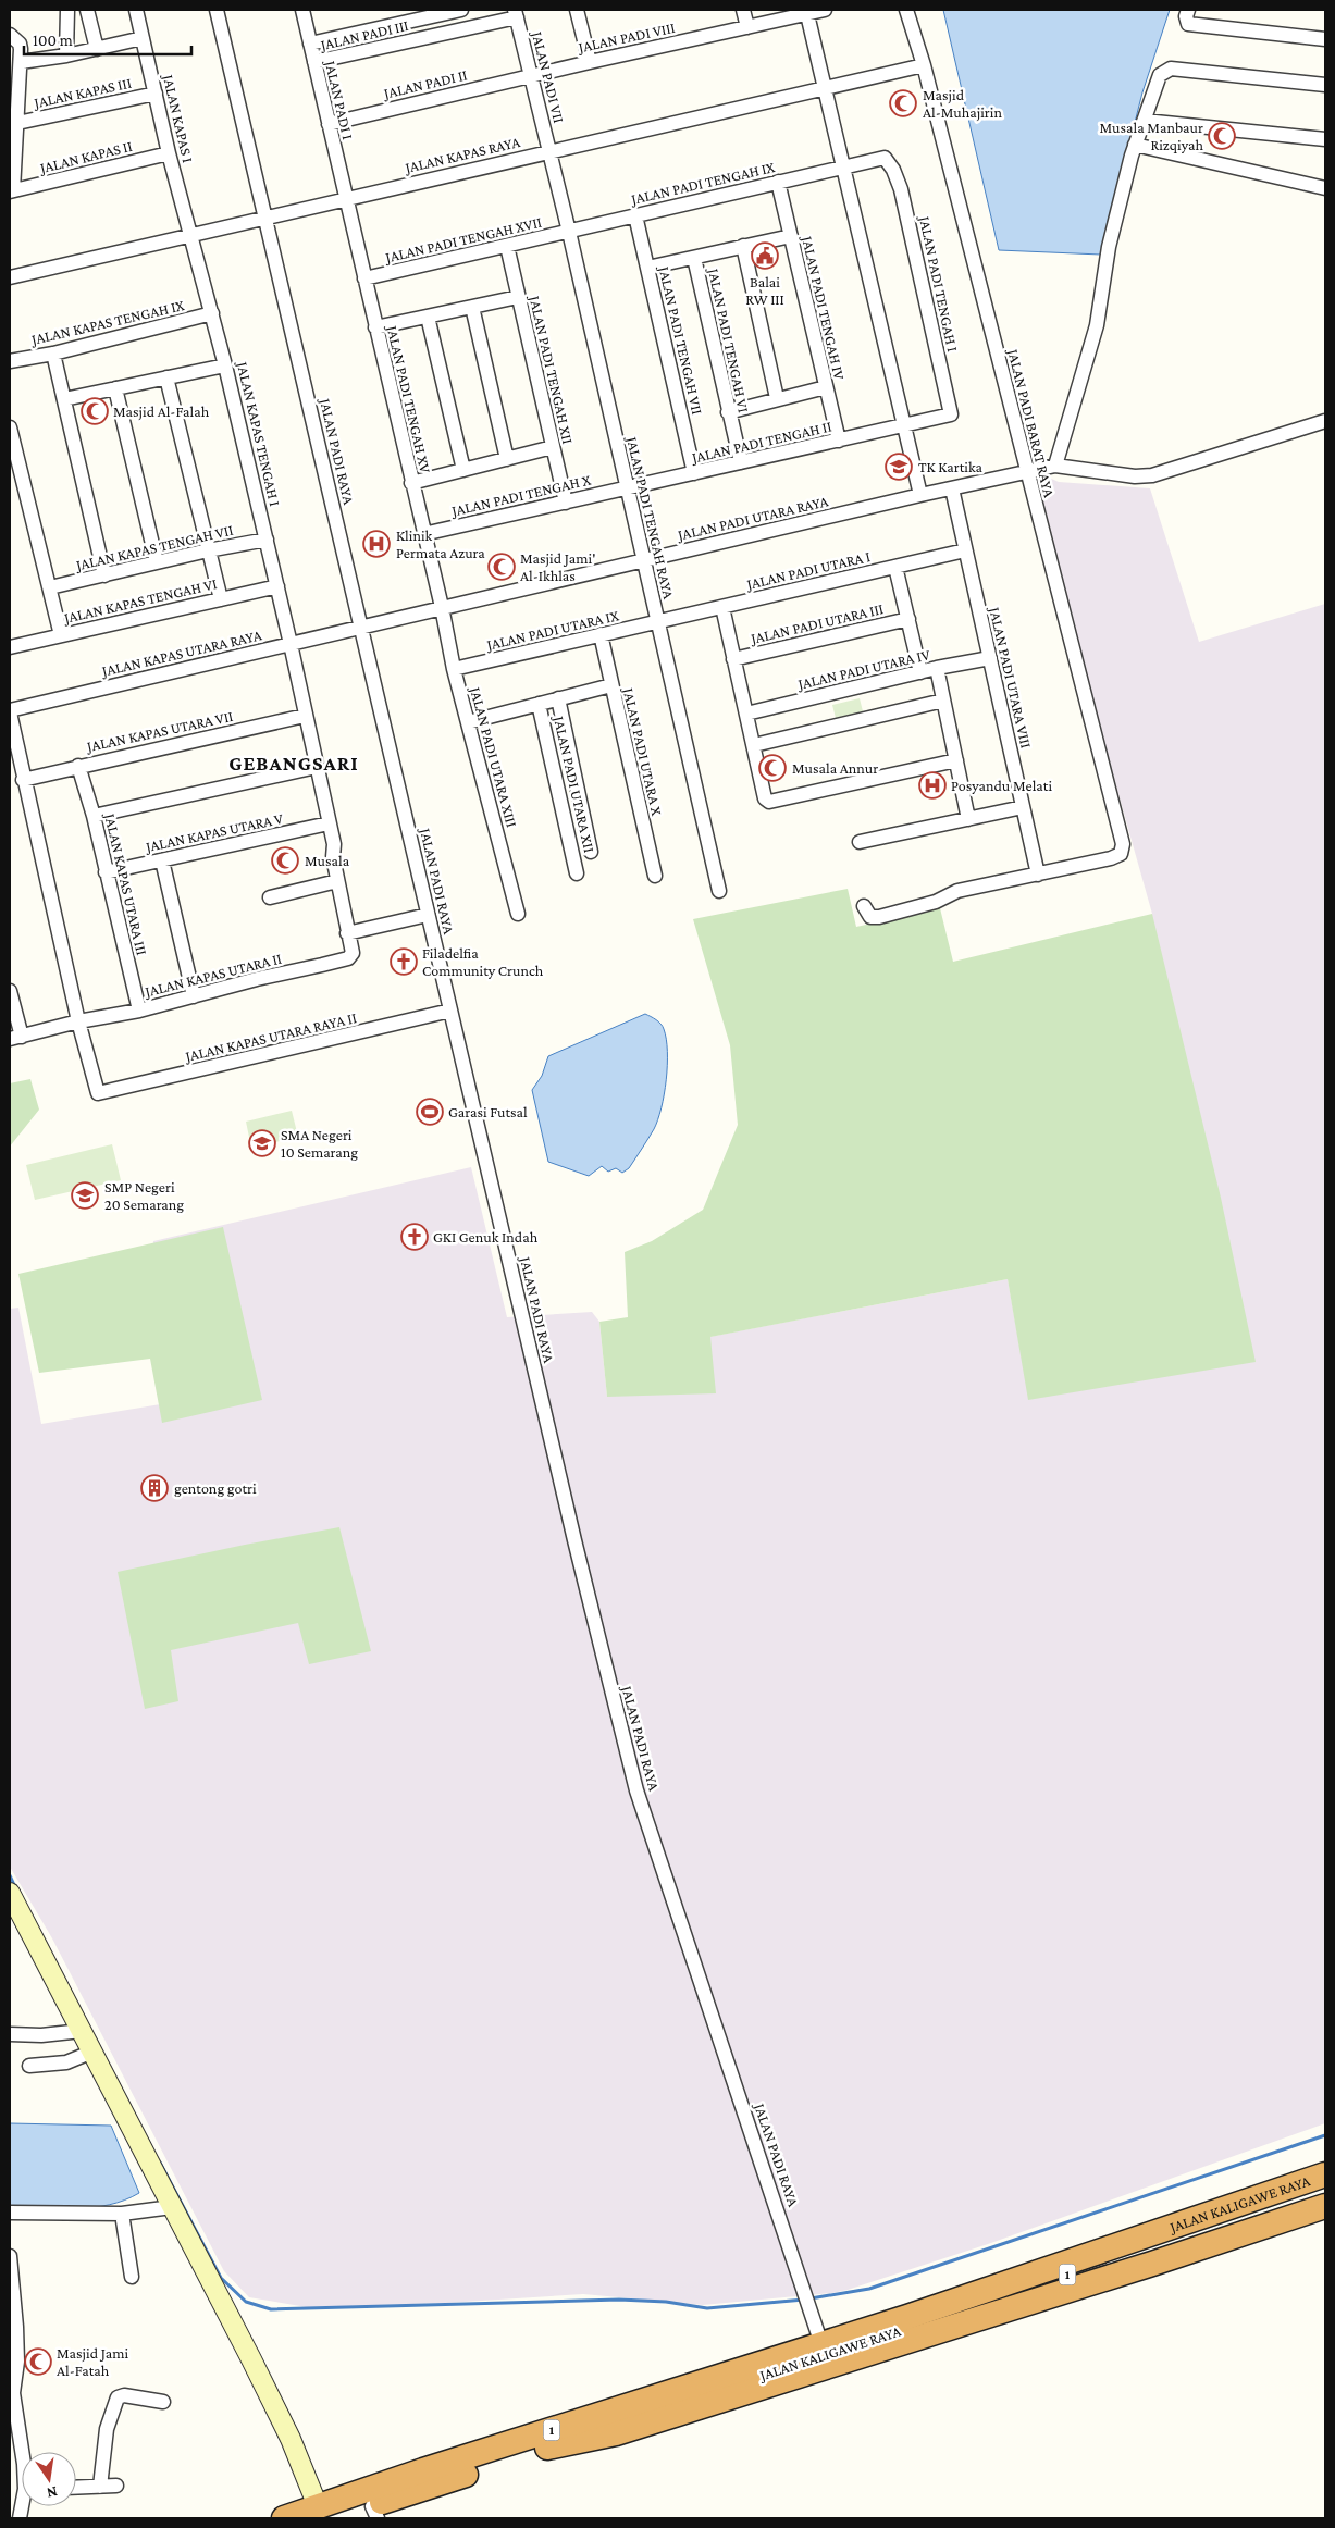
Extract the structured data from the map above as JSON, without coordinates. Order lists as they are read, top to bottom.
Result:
{
  "streets": {
    "highway": ["JALAN KALIGAWE RAYA", "1"],
    "street": [
      "JALAN PADI III",
      "JALAN PADI VIII",
      "JALAN PADI VII",
      "JALAN PADI II",
      "JALAN KAPAS III",
      "JALAN PADI I",
      "JALAN KAPAS I",
      "JALAN KAPAS RAYA",
      "JALAN KAPAS II",
      "JALAN PADI TENGAH IX",
      "JALAN PADI TENGAH XVII",
      "JALAN PADI TENGAH I",
      "JALAN PADI TENGAH IV",
      "JALAN KAPAS TENGAH IX",
      "JALAN PADI TENGAH VII",
      "JALAN PADI TENGAH VI",
      "JALAN PADI TENGAH XII",
      "JALAN PADI TENGAH XV",
      "JALAN PADI BARAT RAYA",
      "JALAN KAPAS TENGAH I",
      "JALAN PADI TENGAH II",
      "JALAN PADI RAYA",
      "JALAN PADI TENGAH X",
      "JALAN PADI TENGAH RAYA",
      "JALAN PADI UTARA RAYA",
      "JALAN KAPAS TENGAH VII",
      "JALAN PADI UTARA I",
      "JALAN KAPAS TENGAH VI",
      "JALAN PADI UTARA III",
      "JALAN PADI UTARA IX",
      "JALAN KAPAS UTARA RAYA",
      "JALAN PADI UTARA IV",
      "JALAN PADI UTARA VIII",
      "JALAN KAPAS UTARA VII",
      "JALAN PADI UTARA X",
      "JALAN PADI UTARA XIII",
      "JALAN PADI UTARA XII",
      "JALAN KAPAS UTARA V",
      "JALAN KAPAS UTARA III",
      "JALAN KAPAS UTARA II",
      "JALAN KAPAS UTARA RAYA II"
    ]
  },
  "crossings": [
    ["JALAN PADI III", "JALAN PADI VII"],
    ["JALAN PADI III", "JALAN PADI I"],
    ["JALAN PADI VIII", "JALAN PADI VII"],
    ["JALAN PADI VIII", "JALAN PADI II"],
    ["JALAN PADI VII", "JALAN PADI II"],
    ["JALAN PADI VII", "JALAN KAPAS RAYA"],
    ["JALAN PADI VII", "JALAN PADI TENGAH RAYA"],
    ["JALAN PADI II", "JALAN PADI I"],
    ["JALAN KAPAS III", "JALAN KAPAS I"],
    ["JALAN PADI I", "JALAN KAPAS RAYA"],
    ["JALAN PADI I", "JALAN PADI TENGAH XV"],
    ["JALAN KAPAS I", "JALAN KAPAS RAYA"],
    ["JALAN KAPAS I", "JALAN KAPAS II"],
    ["JALAN KAPAS I", "JALAN KAPAS TENGAH I"],
    ["JALAN KAPAS RAYA", "JALAN PADI TENGAH XV"],
    ["JALAN KAPAS RAYA", "JALAN PADI BARAT RAYA"],
    ["JALAN KAPAS RAYA", "JALAN KAPAS TENGAH I"],
    ["JALAN KAPAS RAYA", "JALAN PADI RAYA"],
    ["JALAN KAPAS RAYA", "JALAN PADI TENGAH RAYA"],
    ["JALAN PADI TENGAH IX", "JALAN PADI TENGAH XVII"],
    ["JALAN PADI TENGAH IX", "JALAN PADI TENGAH I"],
    ["JALAN PADI TENGAH IX", "JALAN PADI TENGAH IV"],
    ["JALAN PADI TENGAH IX", "JALAN PADI TENGAH VII"],
    ["JALAN PADI TENGAH IX", "JALAN PADI TENGAH RAYA"],
    ["JALAN PADI TENGAH XVII", "JALAN PADI TENGAH XII"],
    ["JALAN PADI TENGAH XVII", "JALAN PADI TENGAH XV"],
    ["JALAN PADI TENGAH XVII", "JALAN PADI TENGAH RAYA"],
    ["JALAN PADI TENGAH I", "JALAN PADI TENGAH II"],
    ["JALAN PADI TENGAH IV", "JALAN PADI TENGAH II"],
    ["JALAN KAPAS TENGAH IX", "JALAN KAPAS TENGAH I"],
    ["JALAN PADI TENGAH VII", "JALAN PADI TENGAH II"],
    ["JALAN PADI TENGAH VI", "JALAN PADI TENGAH II"],
    ["JALAN PADI TENGAH XII", "JALAN PADI TENGAH X"],
    ["JALAN PADI TENGAH XV", "JALAN PADI TENGAH X"],
    ["JALAN PADI TENGAH XV", "JALAN PADI UTARA RAYA"],
    ["JALAN PADI TENGAH XV", "JALAN PADI UTARA XIII"],
    ["JALAN PADI BARAT RAYA", "JALAN PADI UTARA RAYA"],
    ["JALAN PADI BARAT RAYA", "JALAN PADI UTARA VIII"],
    ["JALAN KAPAS TENGAH I", "JALAN KAPAS TENGAH VII"],
    ["JALAN KAPAS TENGAH I", "JALAN KAPAS TENGAH VI"],
    ["JALAN KAPAS TENGAH I", "JALAN KAPAS UTARA RAYA"],
    ["JALAN KAPAS TENGAH I", "JALAN KAPAS UTARA VII"],
    ["JALAN KAPAS TENGAH I", "JALAN KAPAS UTARA V"],
    ["JALAN KAPAS TENGAH I", "JALAN KAPAS UTARA II"],
    ["JALAN PADI TENGAH II", "JALAN PADI TENGAH X"],
    ["JALAN PADI TENGAH II", "JALAN PADI TENGAH RAYA"],
    ["JALAN PADI RAYA", "JALAN PADI UTARA RAYA"],
    ["JALAN PADI RAYA", "JALAN KAPAS UTARA RAYA"],
    ["JALAN PADI RAYA", "JALAN KAPAS UTARA RAYA II"],
    ["JALAN PADI RAYA", "JALAN KALIGAWE RAYA"],
    ["JALAN PADI RAYA", "1"],
    ["JALAN PADI TENGAH X", "JALAN PADI TENGAH RAYA"],
    ["JALAN PADI TENGAH RAYA", "JALAN PADI UTARA RAYA"],
    ["JALAN PADI TENGAH RAYA", "JALAN PADI UTARA I"],
    ["JALAN PADI TENGAH RAYA", "JALAN PADI UTARA IX"],
    ["JALAN PADI UTARA RAYA", "JALAN KAPAS UTARA RAYA"],
    ["JALAN PADI UTARA RAYA", "JALAN PADI UTARA VIII"],
    ["JALAN PADI UTARA RAYA", "JALAN PADI UTARA XIII"],
    ["JALAN PADI UTARA I", "JALAN PADI UTARA IX"],
    ["JALAN PADI UTARA I", "JALAN PADI UTARA VIII"],
    ["JALAN PADI UTARA IX", "JALAN PADI UTARA X"],
    ["JALAN PADI UTARA IX", "JALAN PADI UTARA XIII"],
    ["JALAN PADI UTARA IV", "JALAN PADI UTARA VIII"],
    ["JALAN KAPAS UTARA VII", "JALAN KAPAS UTARA III"],
    ["JALAN KAPAS UTARA V", "JALAN KAPAS UTARA III"],
    ["JALAN KAPAS UTARA III", "JALAN KAPAS UTARA II"],
    ["JALAN KAPAS UTARA II", "JALAN KAPAS UTARA RAYA II"],
    ["JALAN KALIGAWE RAYA", "1"]
  ],
  "districts": ["GEBANGSARI"],
  "places": {
    "mosque": [
      "Masjid Al-Muhajirin",
      "Musala Manbaur Rizqiyah",
      "Masjid Al-Falah",
      "Masjid Jami' Al-Ikhlas",
      "Musala Annur",
      "Musala",
      "Masjid Jami Al-Fatah"
    ],
    "public building": ["Balai RW III"],
    "school or university": ["TK Kartika", "SMA Negeri 10 Semarang", "SMP Negeri 20 Semarang"],
    "hospital": ["Klinik Permata Azura", "Posyandu Melati"],
    "church": ["Filadelfia Community Crunch", "GKI Genuk Indah"],
    "sports": ["Garasi Futsal"],
    "building": ["gentong gotri"]
  },
  "scale_bar": "100 m",
  "north": "bottom"
}
